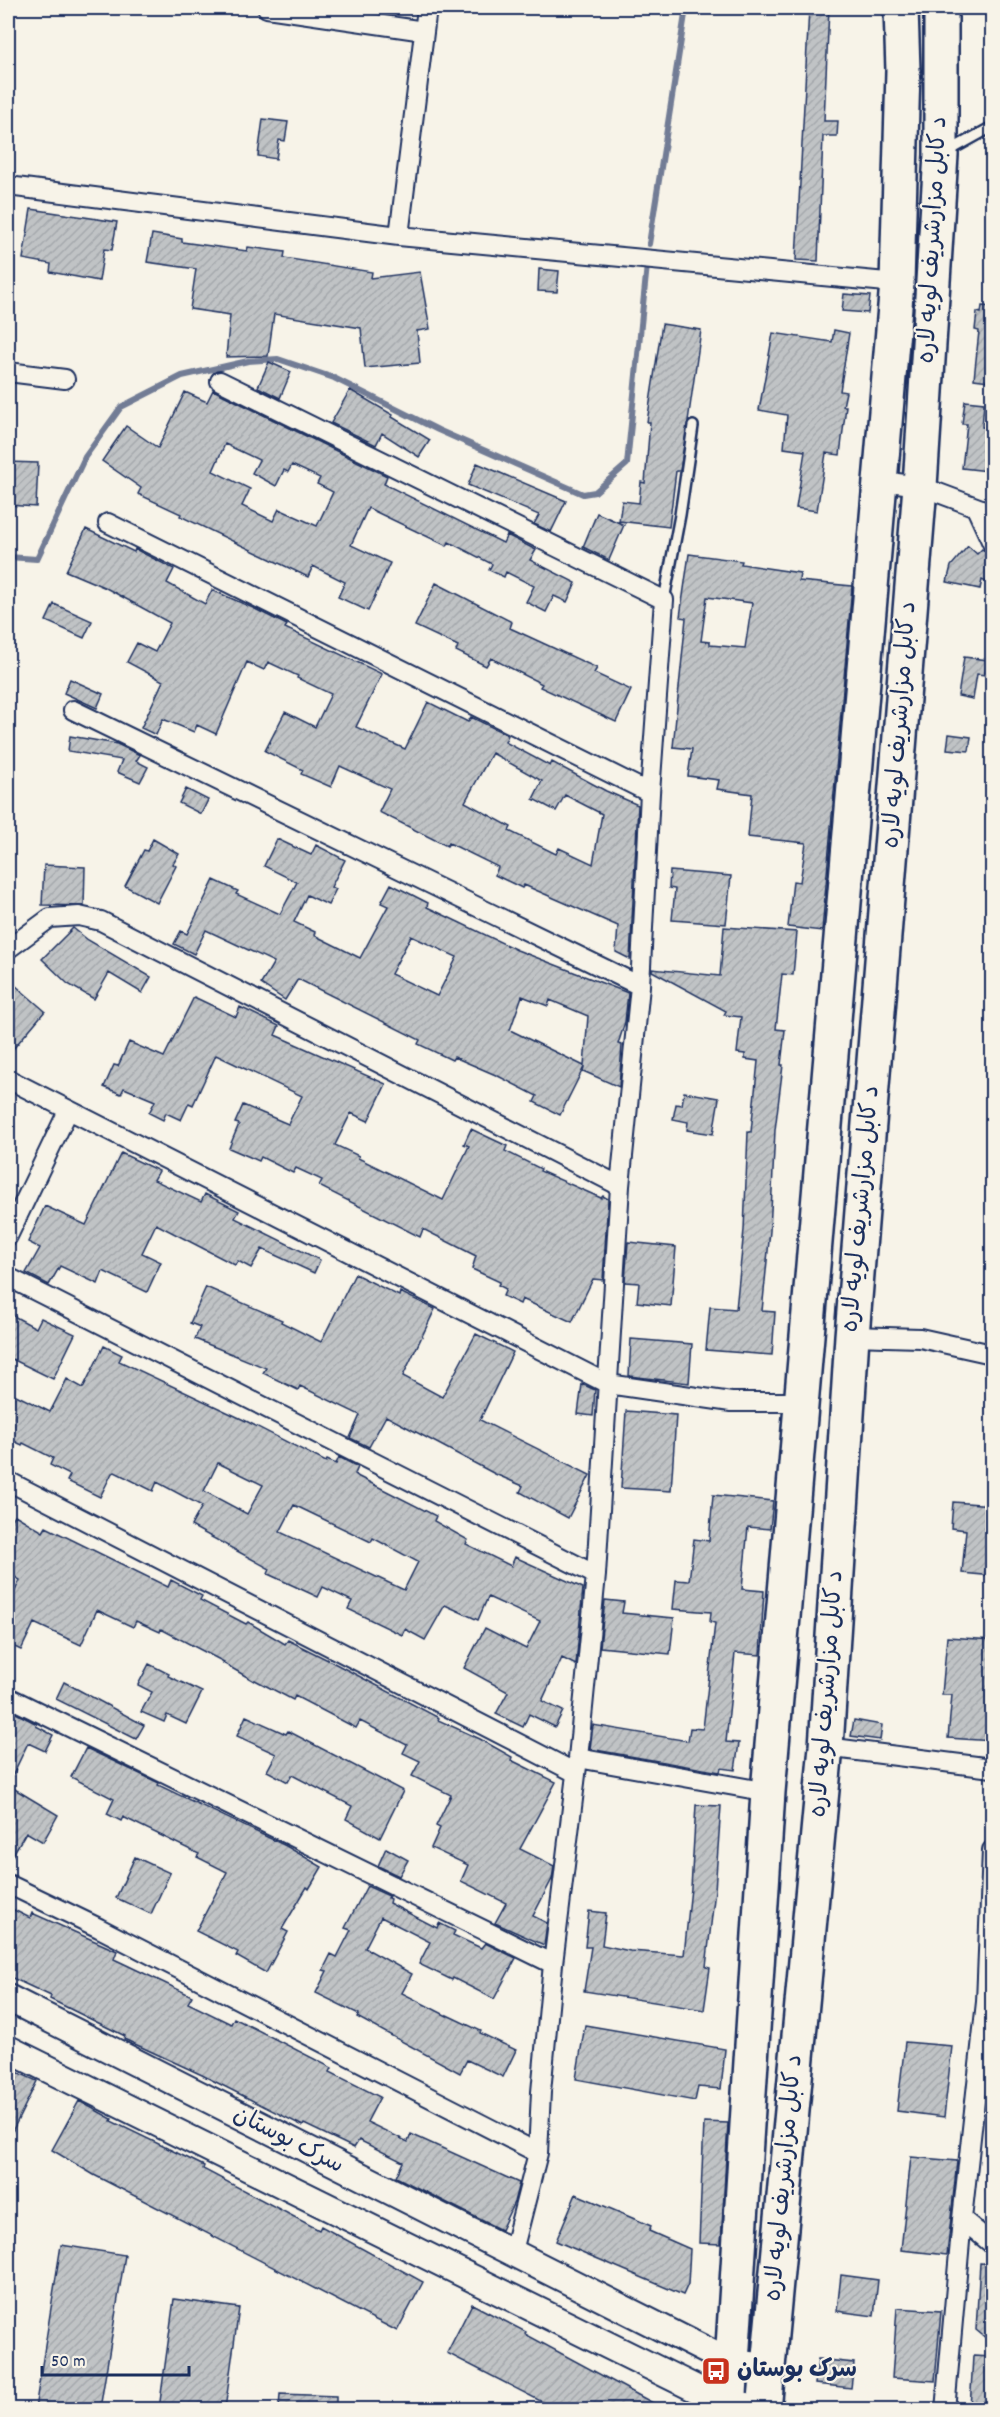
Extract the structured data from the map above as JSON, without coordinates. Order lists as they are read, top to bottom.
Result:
{
  "streets": {
    "highway": ["د کابل مزارشریف لویه لاره"],
    "street": ["سرک بوستان"]
  },
  "crossings": [
    ["د کابل مزارشریف لویه لاره", "سرک بوستان"]
  ],
  "places": {
    "bus stop": ["سرک بوستان"]
  },
  "scale_bar": "50 m"
}
